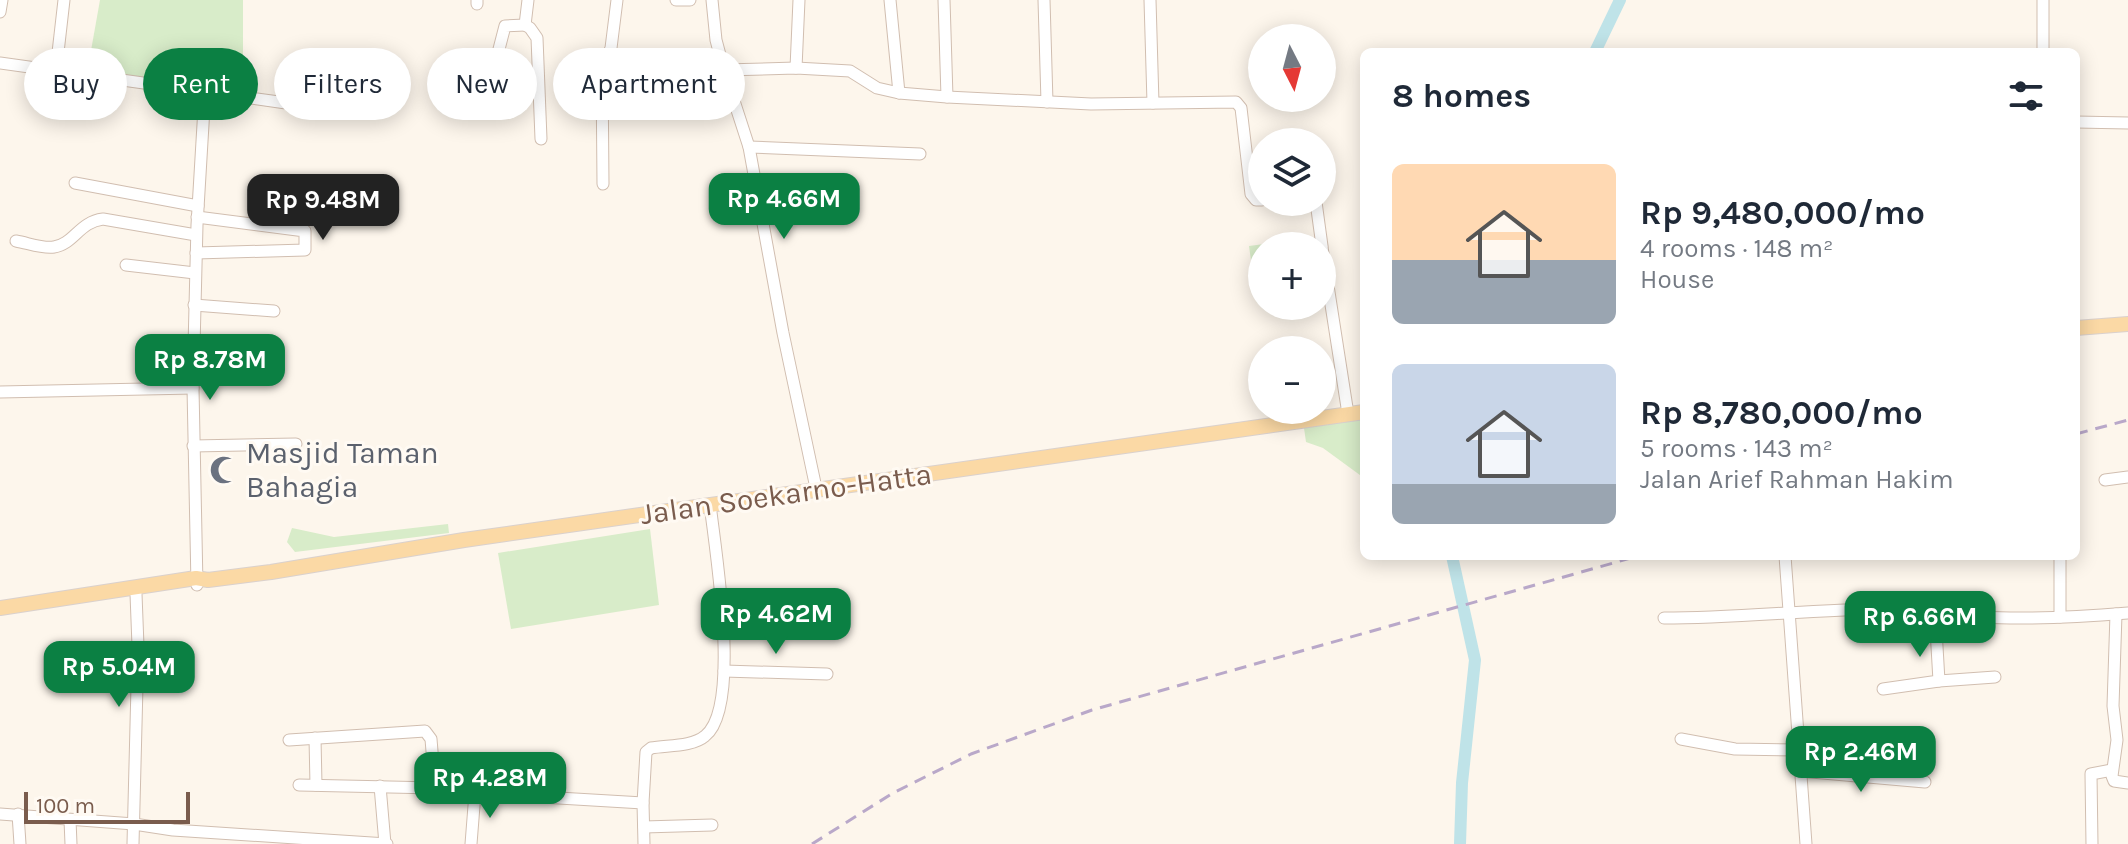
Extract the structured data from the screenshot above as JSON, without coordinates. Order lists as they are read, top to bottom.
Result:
{
  "streets": {
    "main road": ["Jalan Soekarno-Hatta"]
  },
  "places": {
    "mosque": ["Masjid Taman Bahagia"]
  },
  "scale_bar": "100 m",
  "north": "bottom",
  "page": {
    "map_buttons": ["+", "−"],
    "chip": [
      "Buy",
      "Rent",
      "Filters",
      "New",
      "Apartment"
    ],
    "heading": "8 homes",
    "list": [
      {
        "name": "Rp 9,480,000/mo",
        "note": "4 rooms · 148 m² · House"
      },
      {
        "name": "Rp 8,780,000/mo",
        "note": "5 rooms · 143 m² · Jalan Arief Rahman Hakim"
      }
    ],
    "price": [
      "Rp 4.66M",
      "Rp 9.48M",
      "Rp 8.78M",
      "Rp 4.62M",
      "Rp 6.66M",
      "Rp 5.04M",
      "Rp 2.46M",
      "Rp 4.28M"
    ],
    "scale": "100 m"
  }
}
